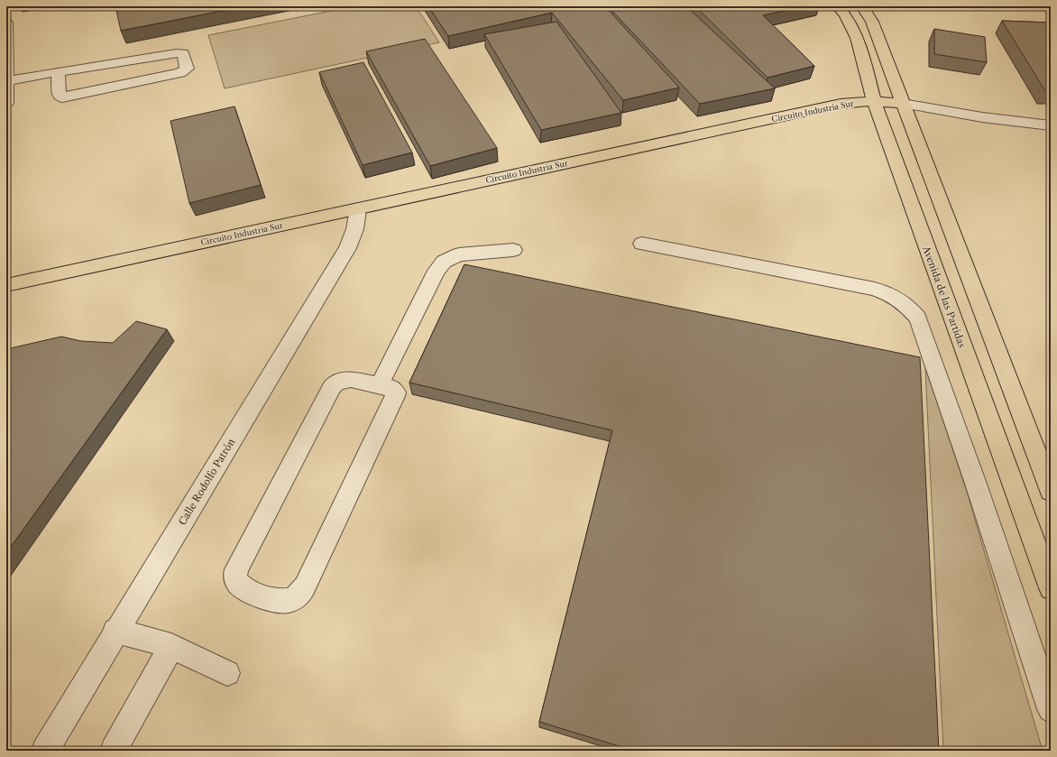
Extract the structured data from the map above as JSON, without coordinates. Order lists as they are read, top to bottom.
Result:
{
  "streets": {
    "main road": ["Circuito Industria Sur", "Avenida de las Partidas"],
    "street": ["Calle Rodolfo Patrón"]
  },
  "crossings": [
    ["Circuito Industria Sur", "Avenida de las Partidas"],
    ["Circuito Industria Sur", "Calle Rodolfo Patrón"]
  ]
}
